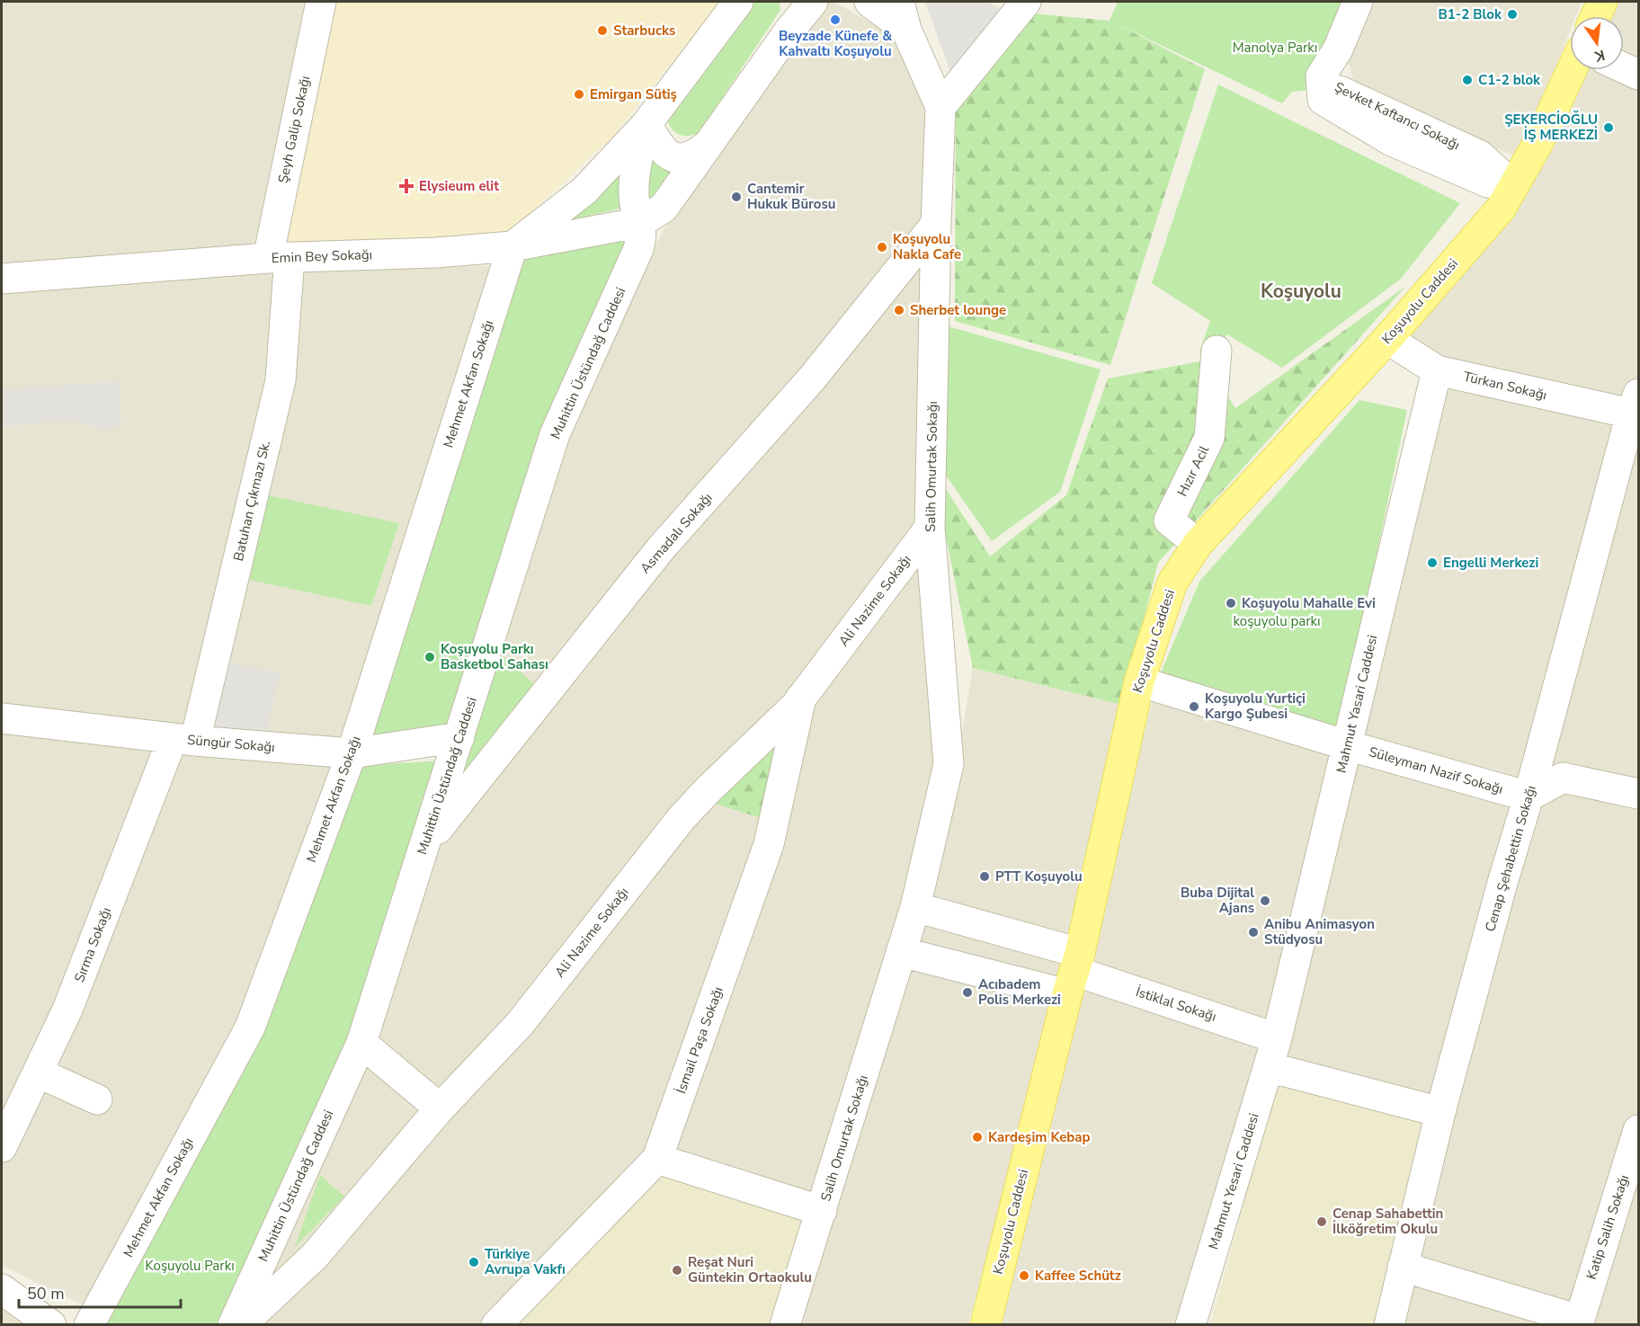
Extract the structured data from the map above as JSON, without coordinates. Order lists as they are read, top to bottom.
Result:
{
  "streets": {
    "main road": ["Koşuyolu Caddesi"],
    "street": [
      "Şevket Kaftancı Sokağı",
      "Şeyh Galip Sokağı",
      "Emin Bey Sokağı",
      "Muhittin Üstündağ Caddesi",
      "Mehmet Akfan Sokağı",
      "Türkan Sokağı",
      "Salih Omurtak Sokağı",
      "Hızır Acil",
      "Batuhan Çıkmazı Sk.",
      "Asmadalı Sokağı",
      "Ali Nazime Sokağı",
      "Mahmut Yasari Caddesi",
      "Süngür Sokağı",
      "Süleyman Nazif Sokağı",
      "Cenap Şehabettin Sokağı",
      "Sırma Sokağı",
      "İstiklal Sokağı",
      "İsmail Paşa Sokağı",
      "Mahmut Yesari Caddesi",
      "Katip Salih Sokağı"
    ]
  },
  "crossings": [
    ["Şevket Kaftancı Sokağı", "Koşuyolu Caddesi"],
    ["Şeyh Galip Sokağı", "Emin Bey Sokağı"],
    ["Şeyh Galip Sokağı", "Batuhan Çıkmazı Sk."],
    ["Emin Bey Sokağı", "Muhittin Üstündağ Caddesi"],
    ["Emin Bey Sokağı", "Mehmet Akfan Sokağı"],
    ["Emin Bey Sokağı", "Batuhan Çıkmazı Sk."],
    ["Koşuyolu Caddesi", "Türkan Sokağı"],
    ["Koşuyolu Caddesi", "Hızır Acil"],
    ["Koşuyolu Caddesi", "Süleyman Nazif Sokağı"],
    ["Koşuyolu Caddesi", "İstiklal Sokağı"],
    ["Muhittin Üstündağ Caddesi", "Mehmet Akfan Sokağı"],
    ["Muhittin Üstündağ Caddesi", "Asmadalı Sokağı"],
    ["Muhittin Üstündağ Caddesi", "Süngür Sokağı"],
    ["Mehmet Akfan Sokağı", "Süngür Sokağı"],
    ["Türkan Sokağı", "Mahmut Yasari Caddesi"],
    ["Türkan Sokağı", "Cenap Şehabettin Sokağı"],
    ["Salih Omurtak Sokağı", "Asmadalı Sokağı"],
    ["Salih Omurtak Sokağı", "Ali Nazime Sokağı"],
    ["Batuhan Çıkmazı Sk.", "Süngür Sokağı"],
    ["Batuhan Çıkmazı Sk.", "Sırma Sokağı"],
    ["Ali Nazime Sokağı", "İsmail Paşa Sokağı"],
    ["Mahmut Yasari Caddesi", "Süleyman Nazif Sokağı"],
    ["Mahmut Yasari Caddesi", "İstiklal Sokağı"],
    ["Mahmut Yasari Caddesi", "Mahmut Yesari Caddesi"],
    ["Süngür Sokağı", "Sırma Sokağı"],
    ["Süleyman Nazif Sokağı", "Cenap Şehabettin Sokağı"],
    ["İstiklal Sokağı", "Mahmut Yesari Caddesi"]
  ],
  "districts": ["Koşuyolu"],
  "parks": ["Manolya Parkı", "koşuyolu parkı", "Koşuyolu Parkı"],
  "places": {
    "other": [
      "B1-2 Blok",
      "Beyzade Künefe & Kahvaltı Koşuyolu",
      "Starbucks",
      "C1-2 blok",
      "Emirgan Sütiş",
      "ŞEKERCİOĞLU İŞ MERKEZİ",
      "Cantemir Hukuk Bürosu",
      "Koşuyolu Nakla Cafe",
      "Sherbet lounge",
      "Engelli Merkezi",
      "Koşuyolu Mahalle Evi",
      "Koşuyolu Parkı Basketbol Sahası",
      "Koşuyolu Yurtiçi Kargo Şubesi",
      "PTT Koşuyolu",
      "Buba Dijital Ajans",
      "Anibu Animasyon Stüdyosu",
      "Acıbadem Polis Merkezi",
      "Kardeşim Kebap",
      "Cenap Sahabettin İlköğretim Okulu",
      "Türkiye Avrupa Vakfı",
      "Reşat Nuri Güntekin Ortaokulu",
      "Kaffee Schütz"
    ],
    "health": ["Elysieum elit"]
  },
  "scale_bar": "50 m",
  "north": "bottom"
}
